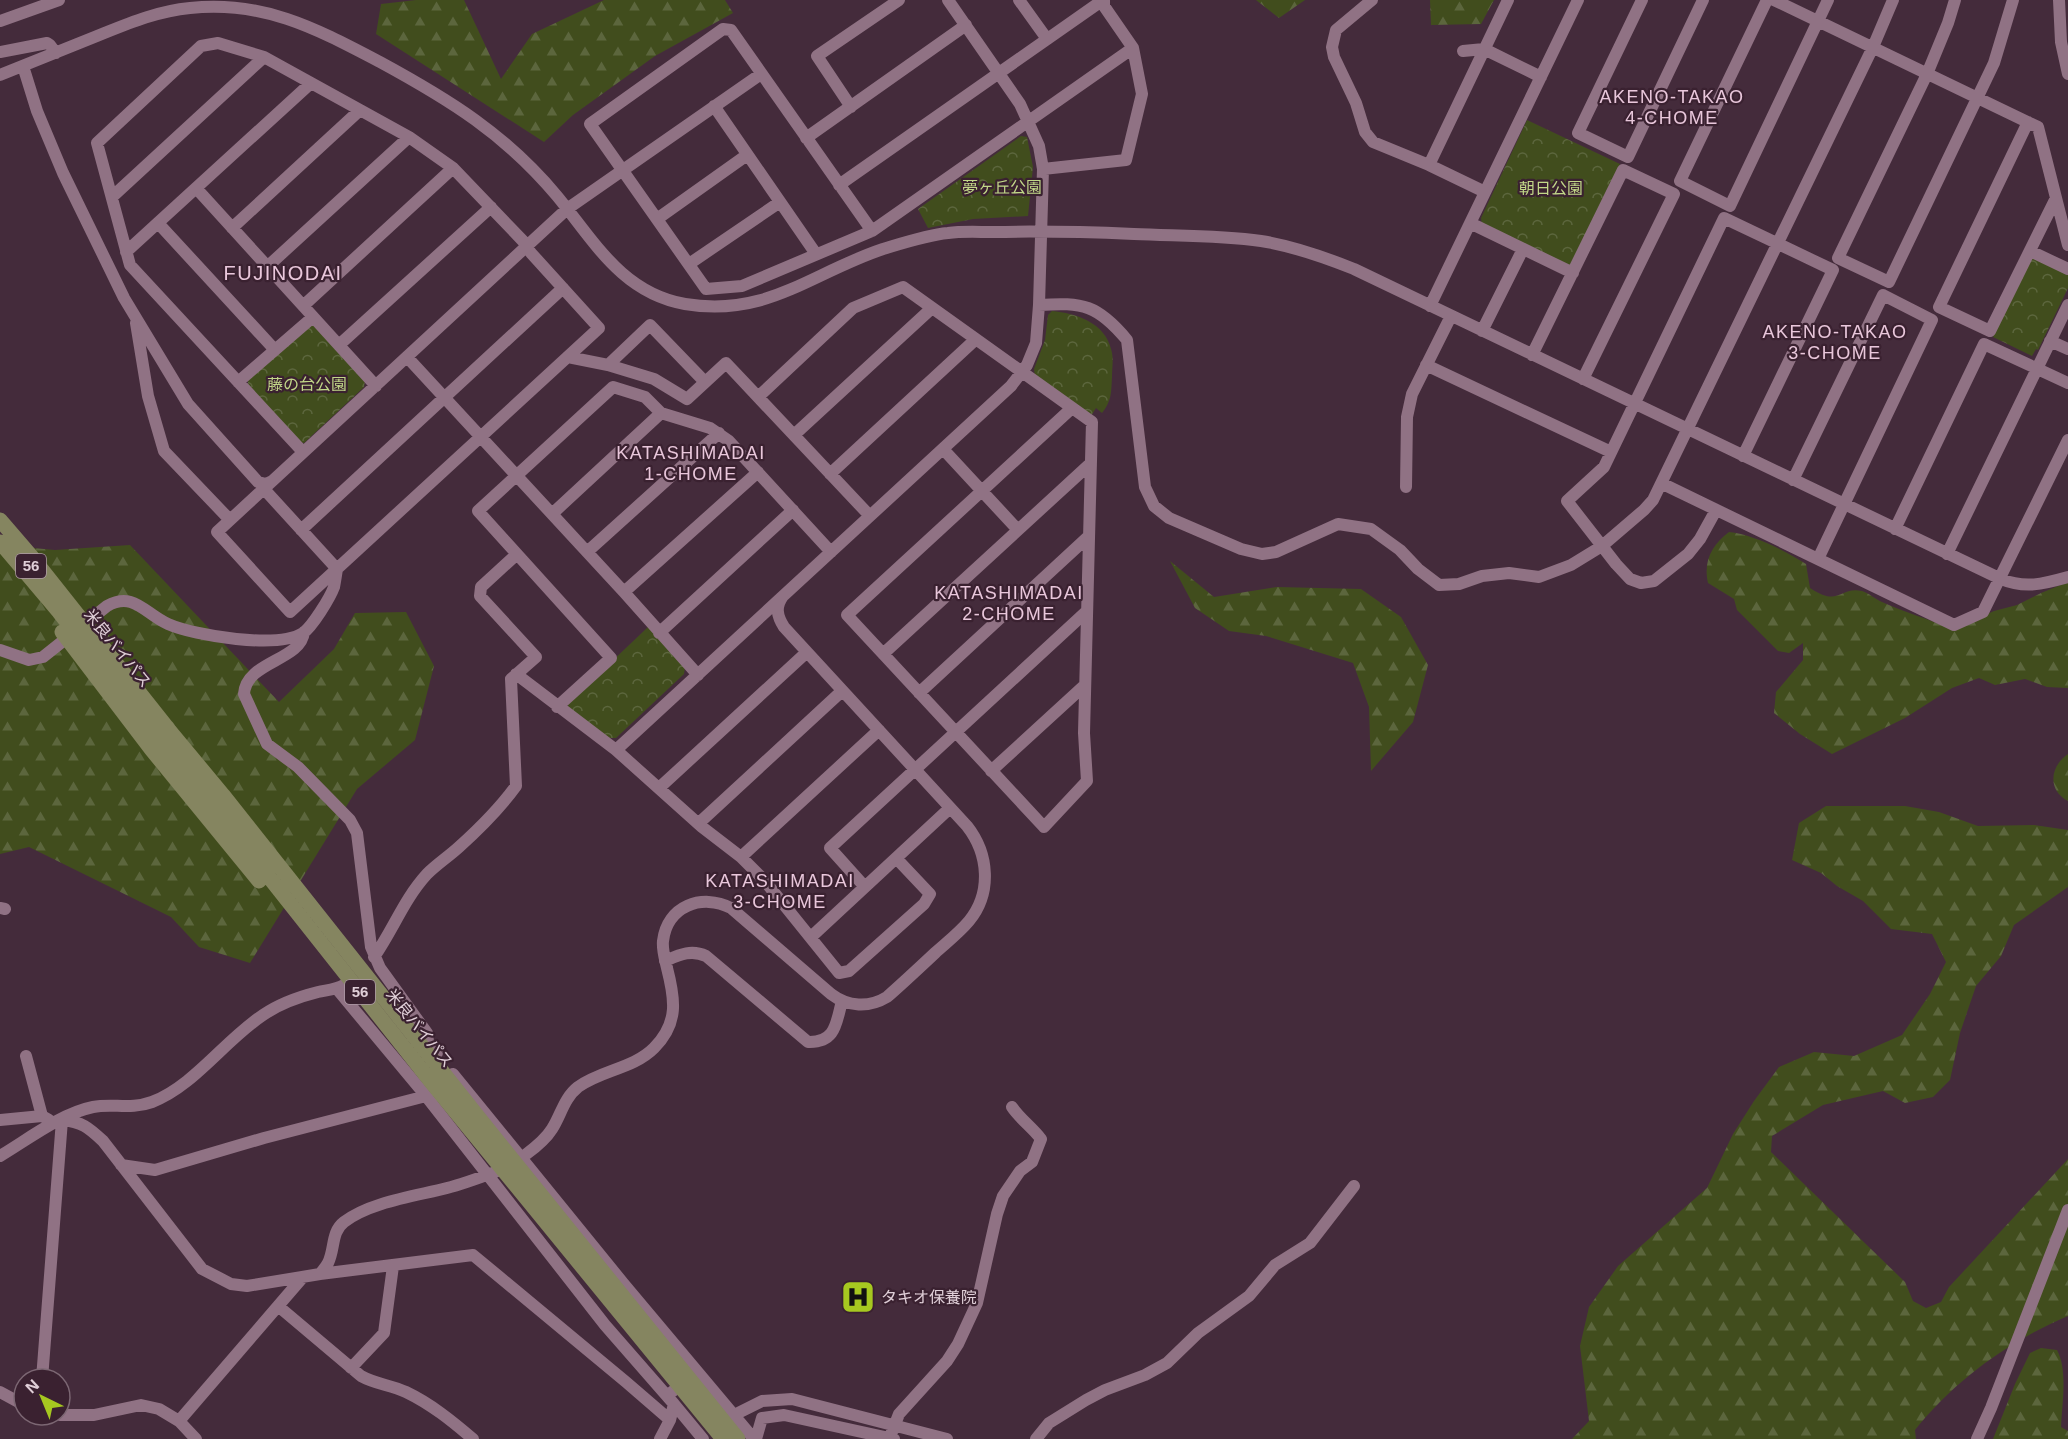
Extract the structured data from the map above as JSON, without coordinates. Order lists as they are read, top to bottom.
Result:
{
  "streets": {
    "main road": ["56", "米良バイパス"]
  },
  "districts": [
    "AKENO-TAKAO 4-CHOME",
    "FUJINODAI",
    "AKENO-TAKAO 3-CHOME",
    "KATASHIMADAI 1-CHOME",
    "KATASHIMADAI 2-CHOME",
    "KATASHIMADAI 3-CHOME"
  ],
  "parks": ["夢ヶ丘公園", "朝日公園", "藤の台公園"],
  "places": {
    "hospital": ["タキオ保養院"]
  },
  "north": "top left"
}
